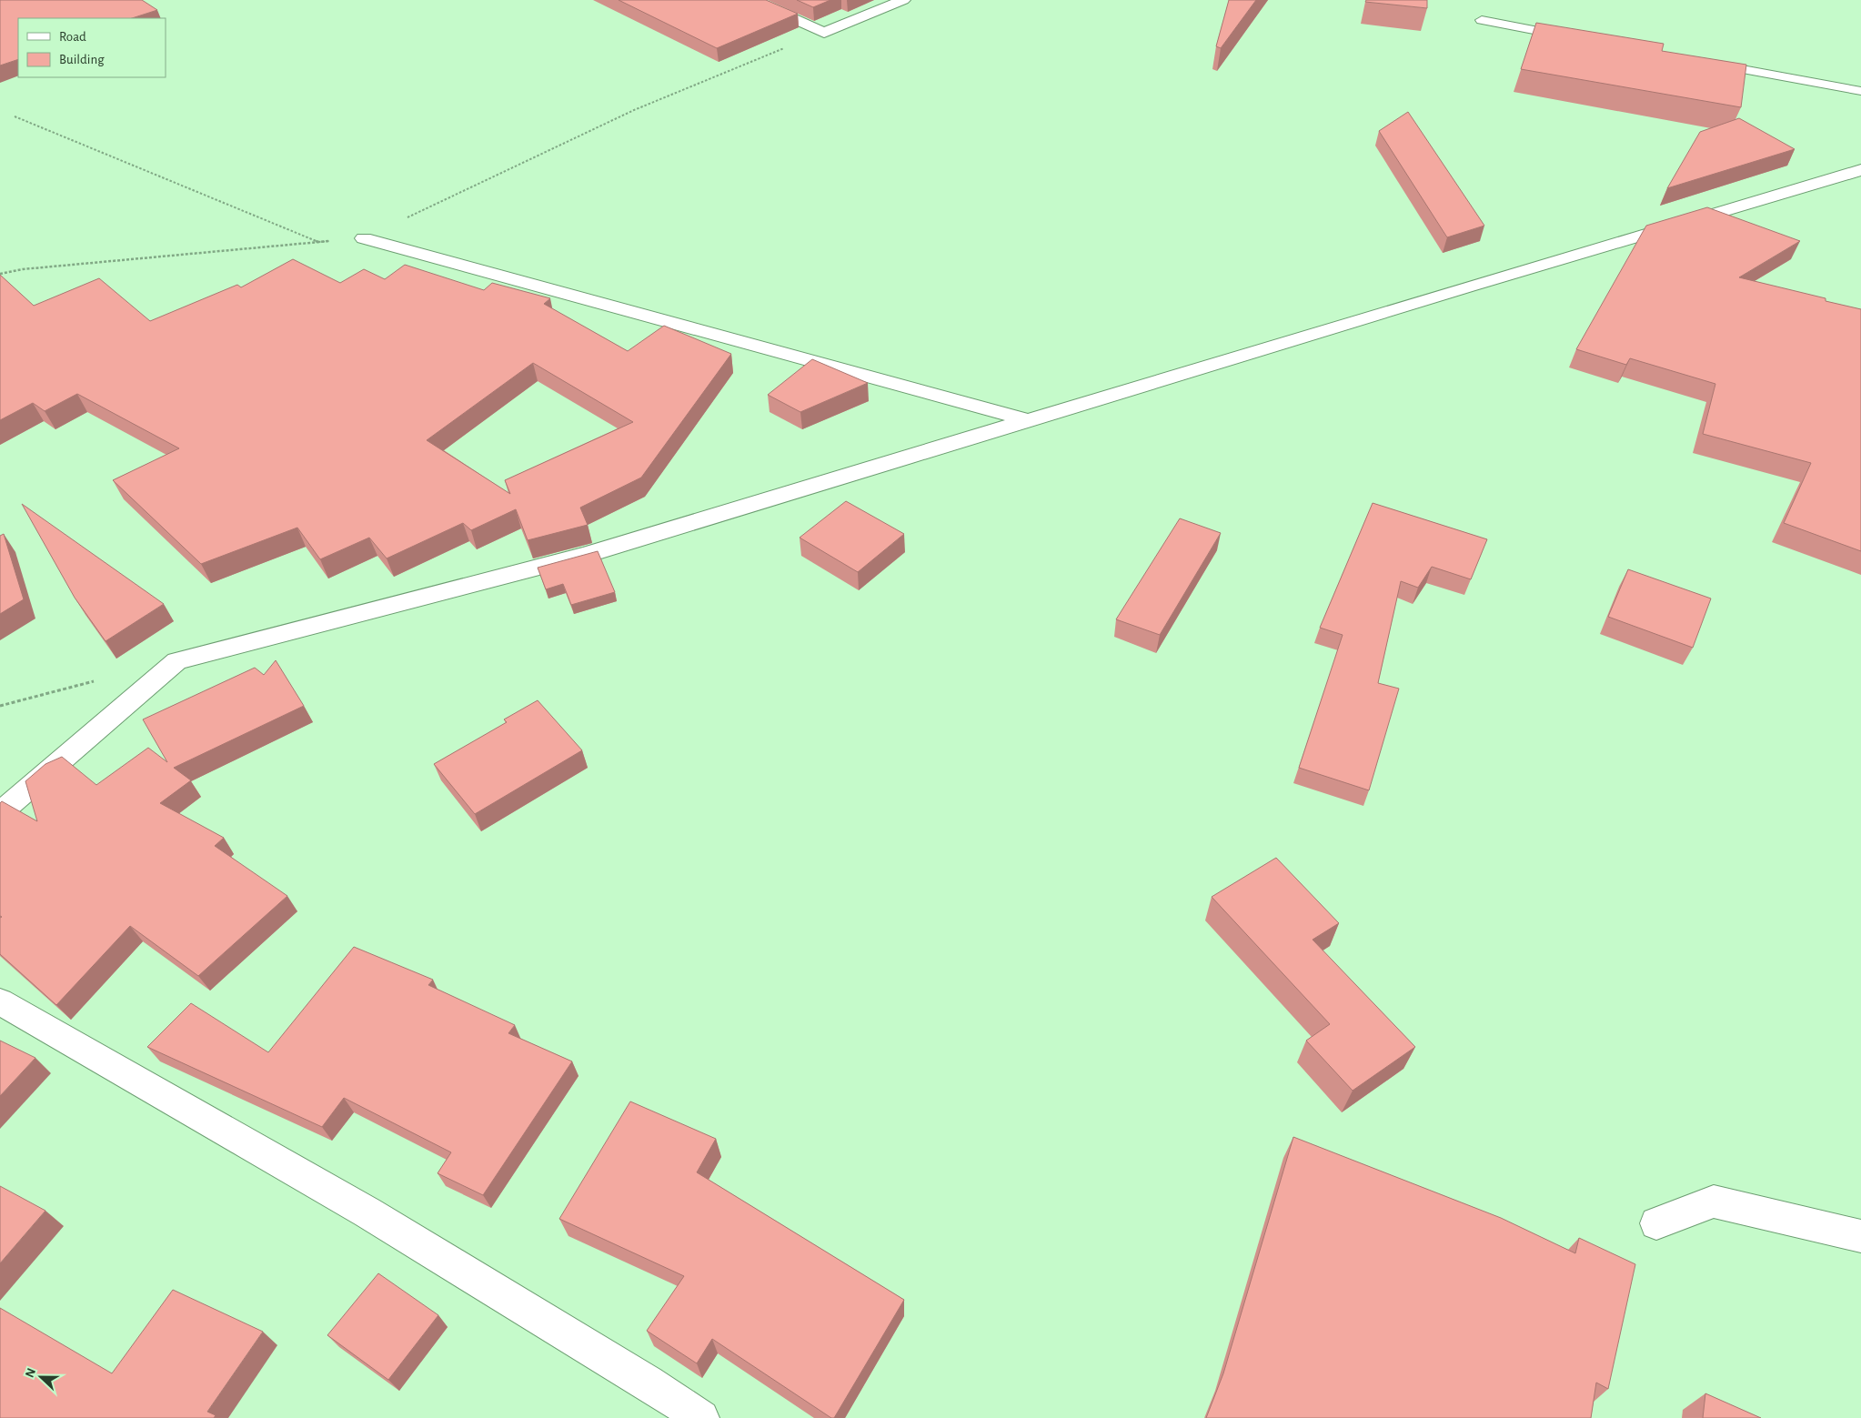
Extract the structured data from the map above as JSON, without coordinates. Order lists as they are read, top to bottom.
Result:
{
  "legend": ["Road", "Building"],
  "north": "left"
}
